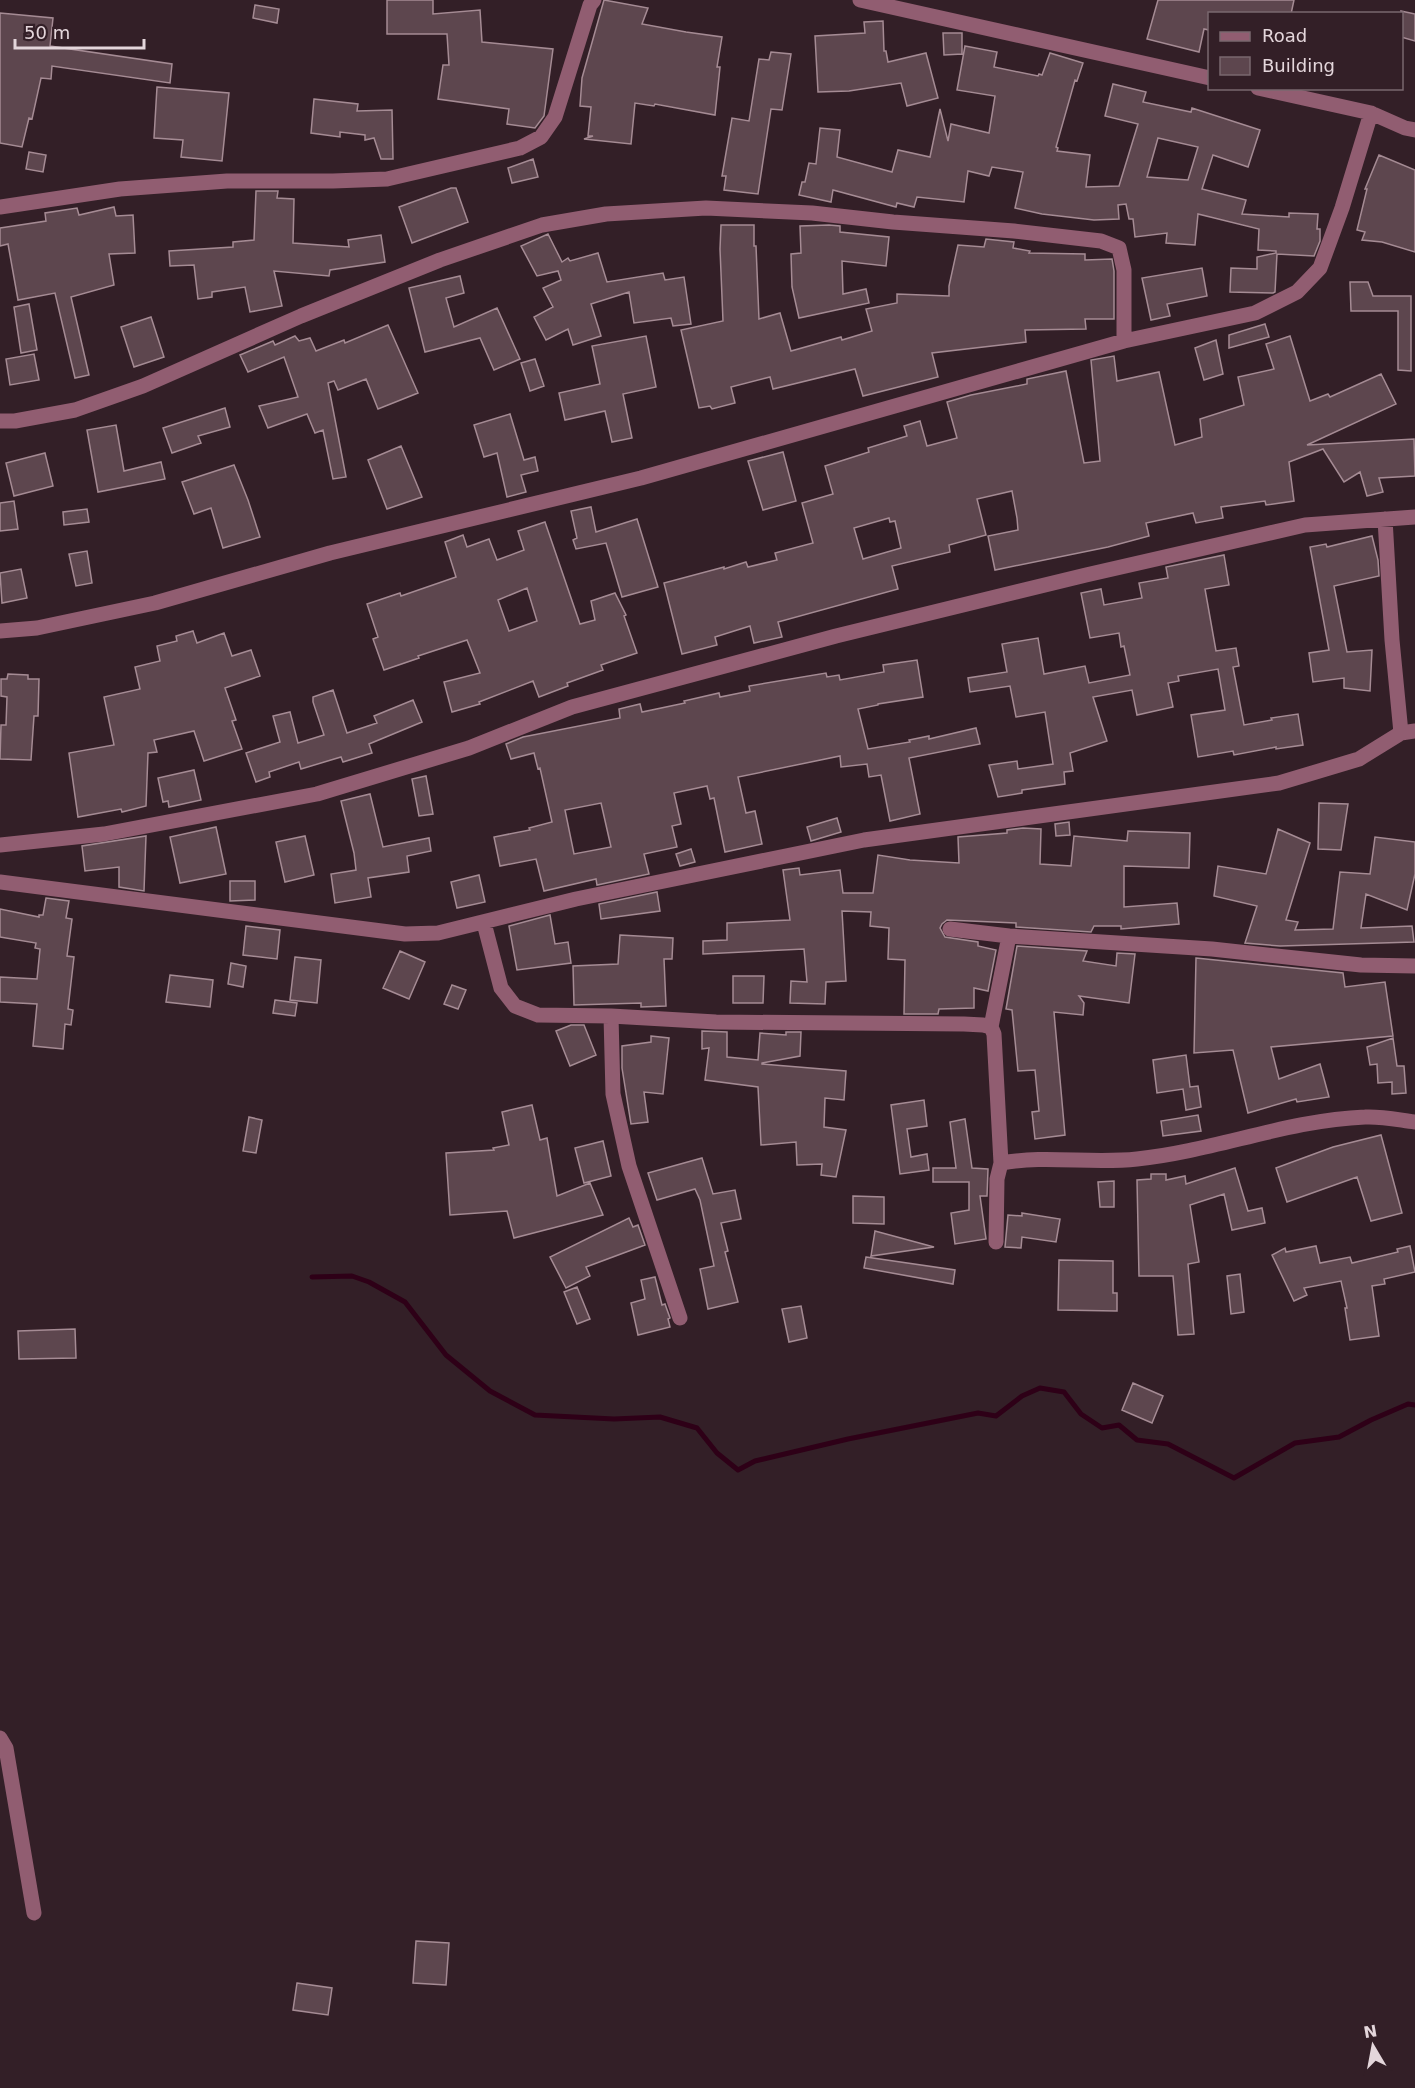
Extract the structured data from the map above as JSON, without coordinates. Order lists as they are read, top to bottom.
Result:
{
  "legend": ["Road", "Building"],
  "scale_bar": "50 m",
  "north": "top"
}
